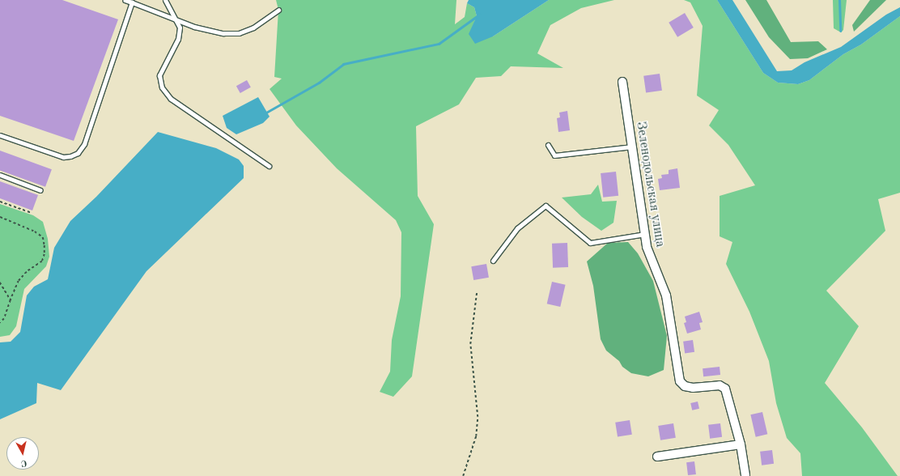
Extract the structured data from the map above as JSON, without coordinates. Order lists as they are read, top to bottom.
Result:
{
  "streets": {
    "street": ["Зеленодольская улица"]
  },
  "north": "bottom"
}
